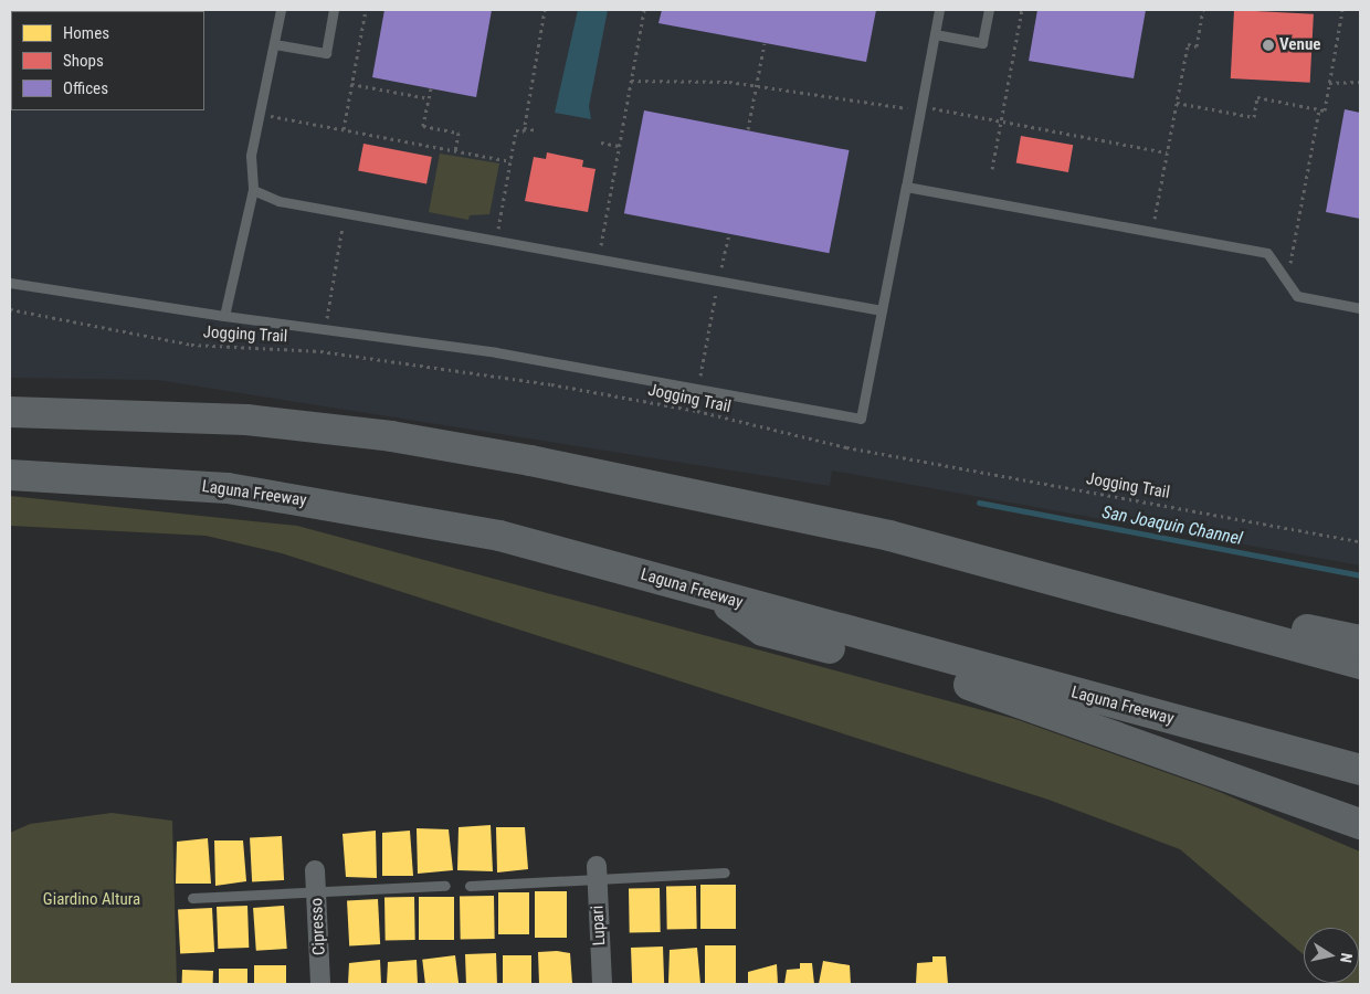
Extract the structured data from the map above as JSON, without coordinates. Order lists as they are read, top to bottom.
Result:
{
  "streets": {
    "highway": ["Laguna Freeway"],
    "street": ["Lupari", "Cipresso"],
    "path": ["Jogging Trail"]
  },
  "water": ["San Joaquin Channel"],
  "parks": ["Giardino Altura"],
  "places": ["Venue"],
  "legend": ["Homes", "Shops", "Offices"],
  "north": "right"
}
